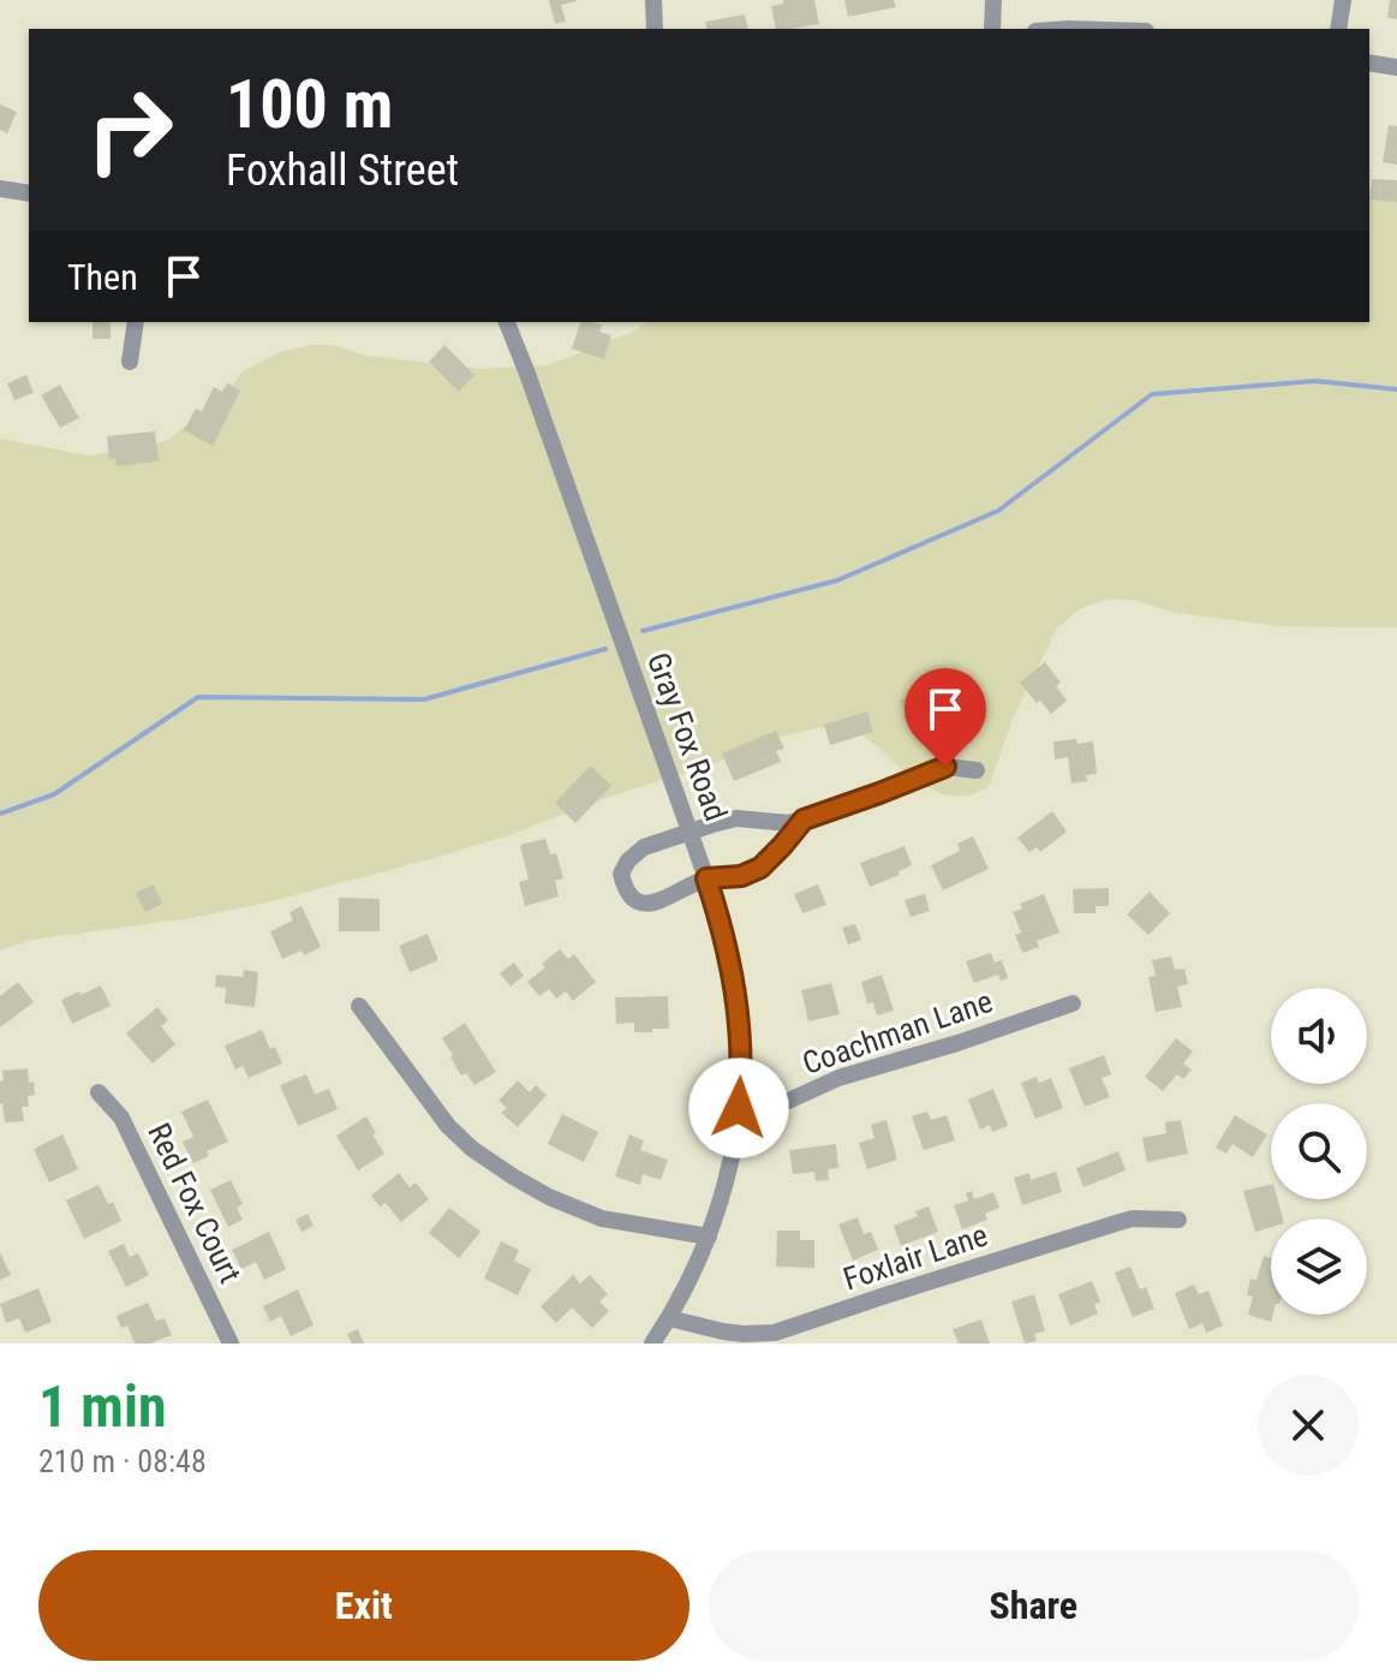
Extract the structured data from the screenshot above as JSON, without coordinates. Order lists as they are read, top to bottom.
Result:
{
  "streets": {
    "street": [
      "Gray Fox Road",
      "Coachman Lane",
      "Red Fox Court",
      "Foxlair Lane"
    ]
  },
  "crossings": [
    ["Gray Fox Road", "Coachman Lane"],
    ["Gray Fox Road", "Foxlair Lane"]
  ],
  "page": {
    "turn": ["100 m", "Foxhall Street"],
    "then": "Then",
    "heading": ["1 min", "210 m · 08:48"],
    "buttons": ["Exit", "Share"]
  }
}
